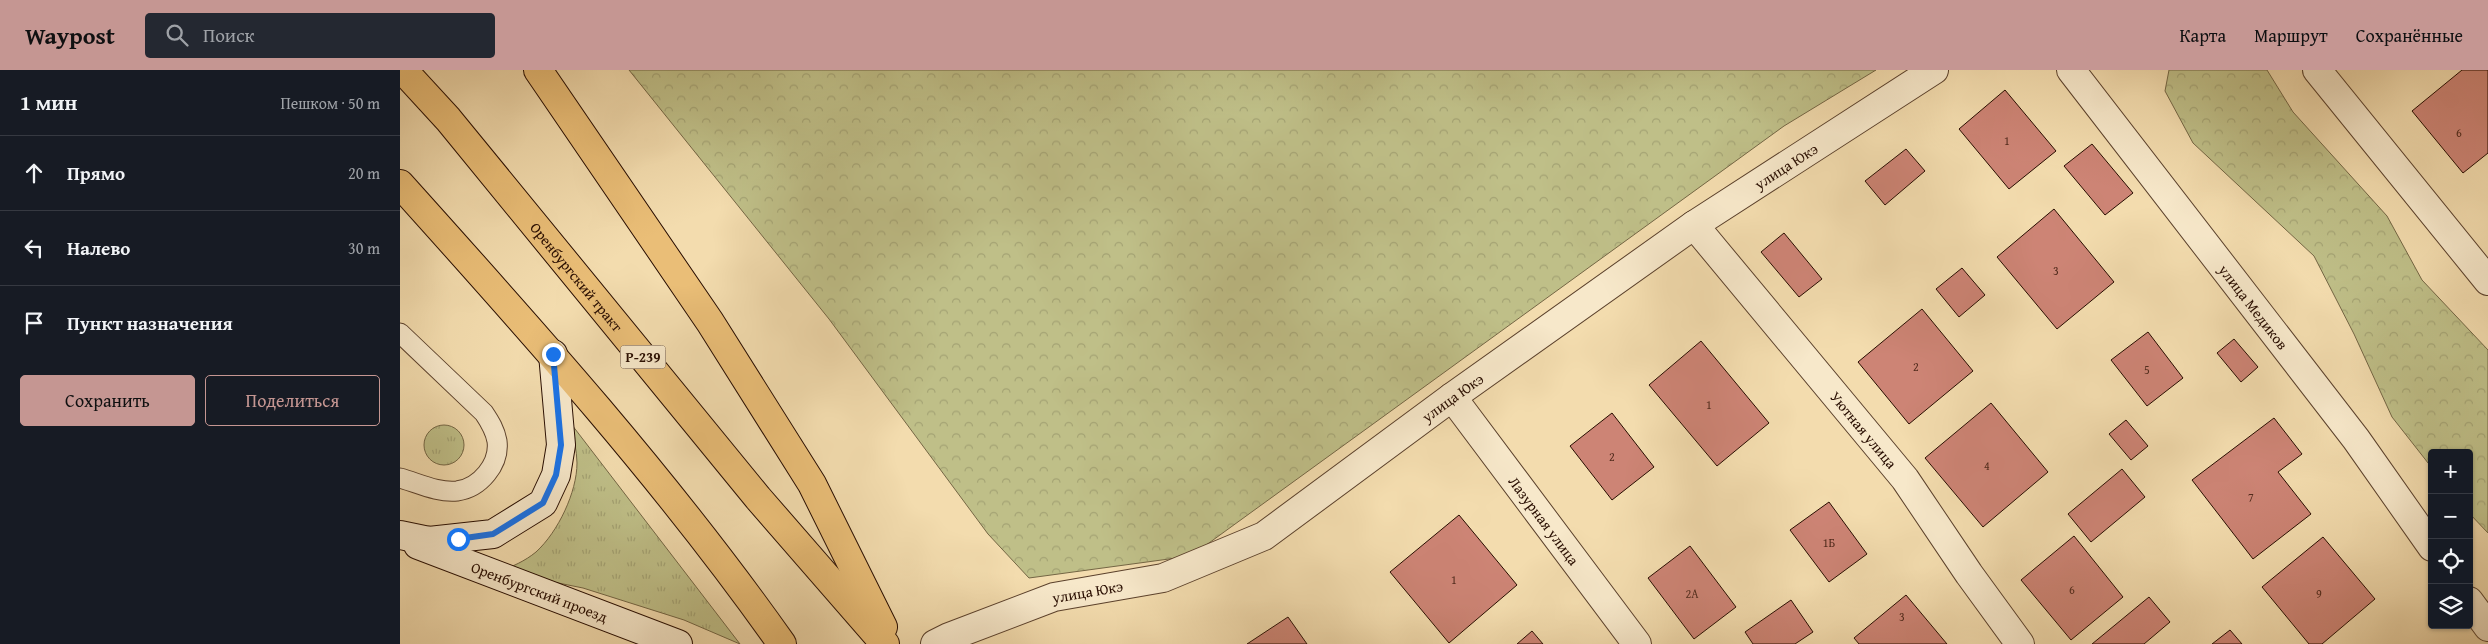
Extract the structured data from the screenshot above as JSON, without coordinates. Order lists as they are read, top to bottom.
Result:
{
  "streets": {
    "main road": ["Оренбургский тракт", "Р-239"],
    "street": [
      "улица Юкэ",
      "улица Медиков",
      "Уютная улица",
      "Лазурная улица",
      "Оренбургский проезд"
    ]
  },
  "crossings": [
    ["улица Юкэ", "Уютная улица"],
    ["улица Юкэ", "Лазурная улица"]
  ],
  "house_numbers": [
    "6",
    "1",
    "3",
    "2",
    "5",
    "1",
    "2",
    "4",
    "7",
    "1Б",
    "1",
    "6",
    "2А",
    "9",
    "3"
  ],
  "page": {
    "header": "Waypost",
    "search": "Поиск",
    "nav": ["Карта", "Маршрут", "Сохранённые"],
    "heading": ["1 мин", "Пешком · 50 m"],
    "list": [
      ["Прямо", "20 m"],
      ["Налево", "30 m"],
      "Пункт назначения"
    ],
    "buttons": ["Сохранить", "Поделиться"],
    "map_buttons": ["+", "−"]
  }
}
